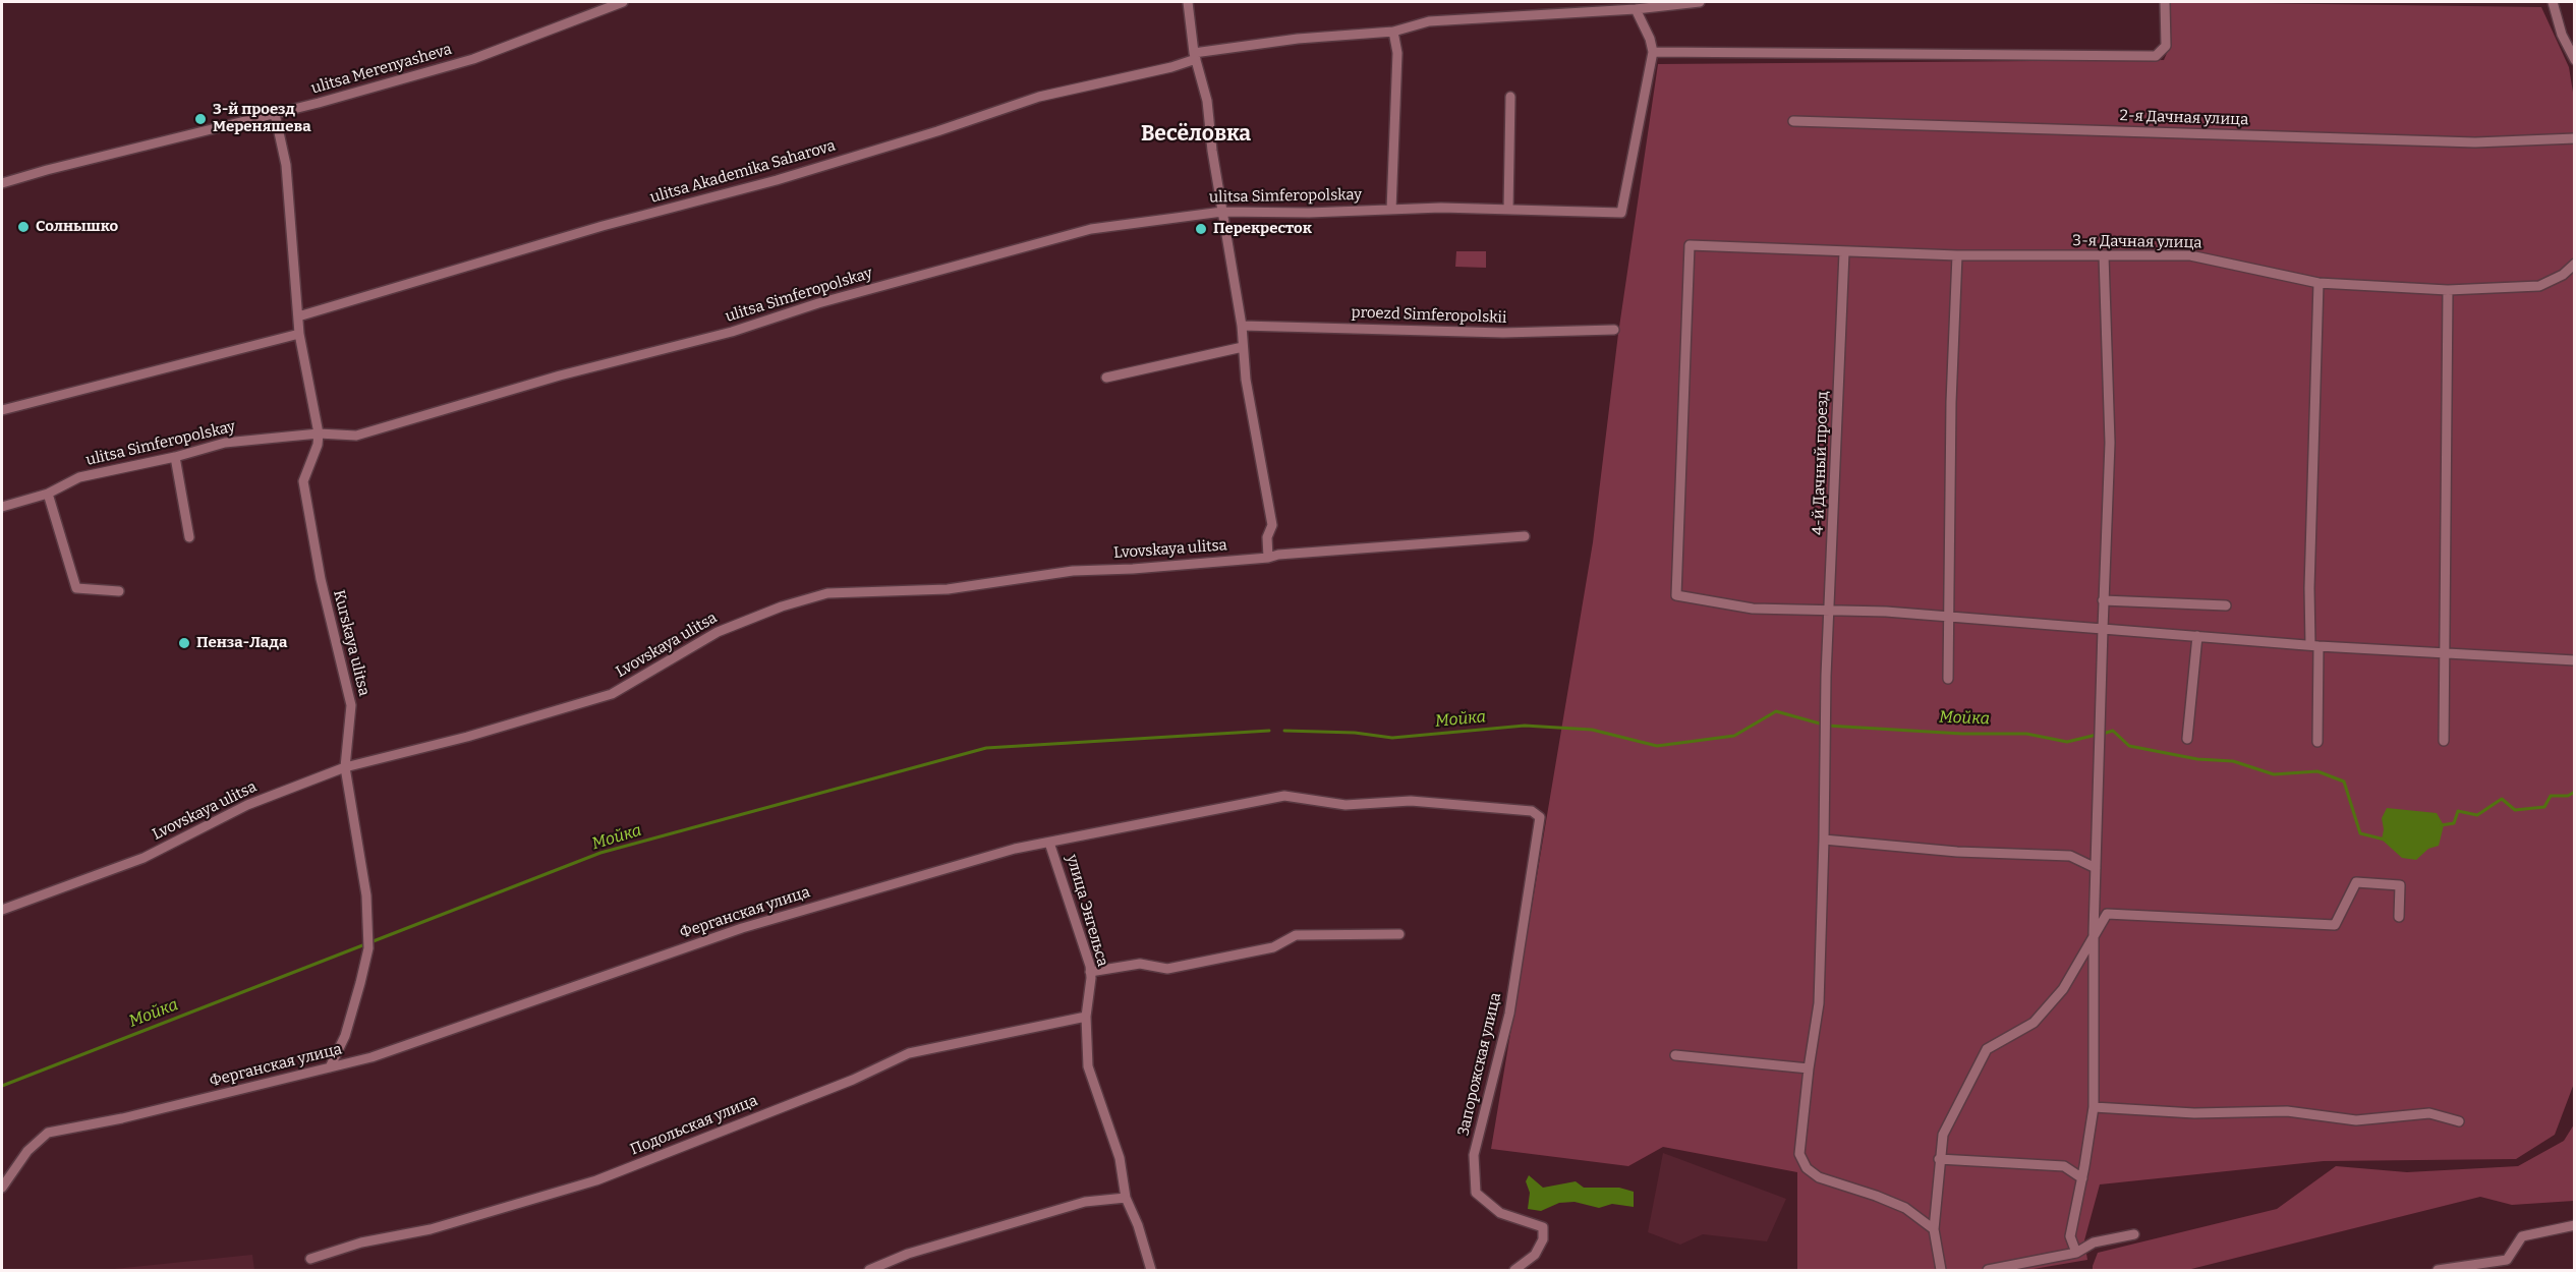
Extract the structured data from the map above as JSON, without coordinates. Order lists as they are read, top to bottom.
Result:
{
  "streets": {
    "street": [
      "ulitsa Merenyasheva",
      "2-я Дачная улица",
      "ulitsa Akademika Saharova",
      "ulitsa Simferopolskay",
      "3-я Дачная улица",
      "proezd Simferopolskii",
      "4-й Дачный проезд",
      "Lvovskaya ulitsa",
      "Kurskaya ulitsa",
      "улица Энгельса",
      "Ферганская улица",
      "Запорожская улица",
      "Подольская улица"
    ]
  },
  "crossings": [
    ["ulitsa Merenyasheva", "Kurskaya ulitsa"],
    ["ulitsa Akademika Saharova", "Kurskaya ulitsa"],
    ["ulitsa Simferopolskay", "Kurskaya ulitsa"],
    ["3-я Дачная улица", "4-й Дачный проезд"],
    ["Lvovskaya ulitsa", "Kurskaya ulitsa"],
    ["Kurskaya ulitsa", "Ферганская улица"],
    ["улица Энгельса", "Ферганская улица"],
    ["улица Энгельса", "Подольская улица"],
    ["Ферганская улица", "Запорожская улица"]
  ],
  "districts": ["Весёловка"],
  "water": ["Мойка"],
  "places": [
    "3-й проезд Мереняшева",
    "Солнышко",
    "Перекресток",
    "Пенза-Лада"
  ]
}
